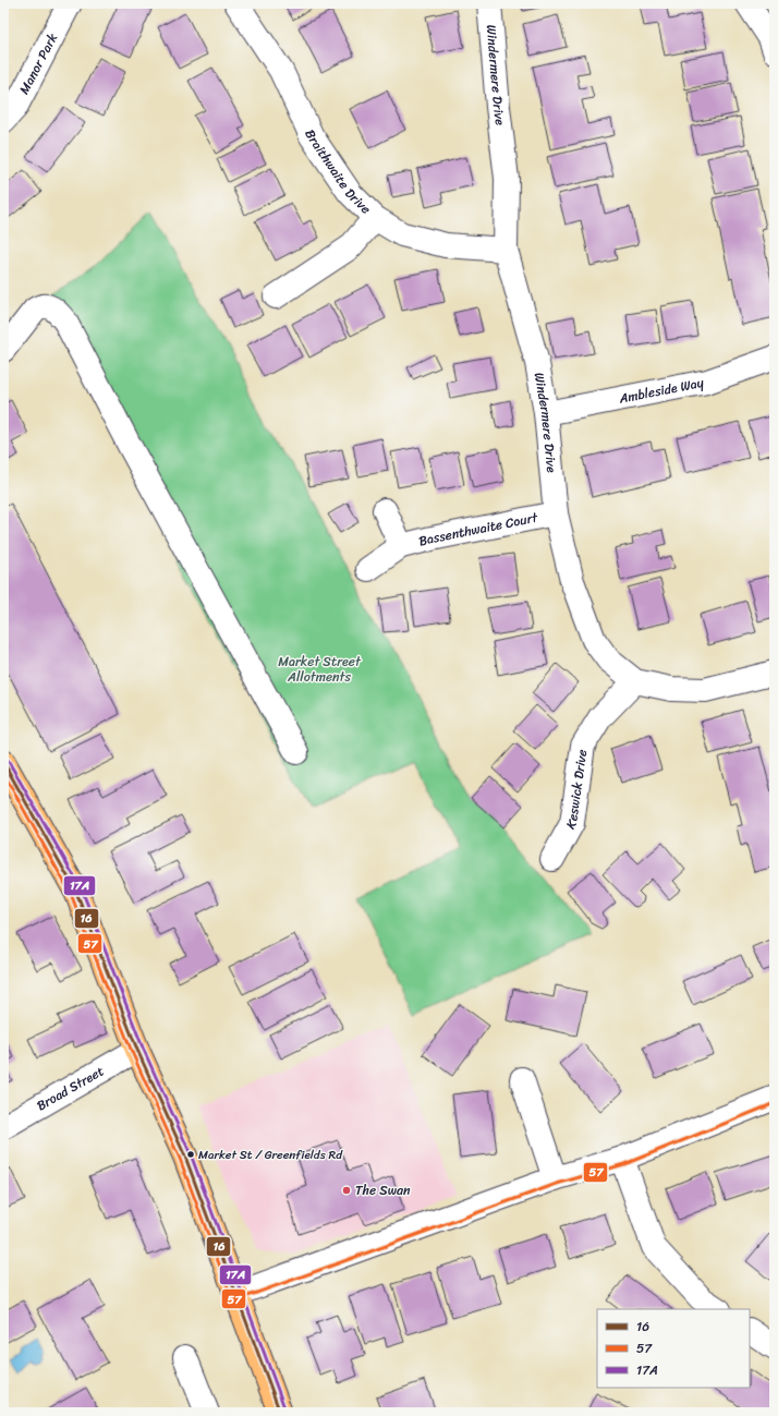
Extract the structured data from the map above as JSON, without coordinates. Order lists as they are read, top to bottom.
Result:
{
  "streets": {
    "street": [
      "Manor Park",
      "Windermere Drive",
      "Braithwaite Drive",
      "Ambleside Way",
      "Bassenthwaite Court",
      "Keswick Drive",
      "Broad Street"
    ]
  },
  "crossings": [
    ["Windermere Drive", "Braithwaite Drive"],
    ["Windermere Drive", "Ambleside Way"],
    ["Windermere Drive", "Bassenthwaite Court"],
    ["Windermere Drive", "Keswick Drive"]
  ],
  "parks": ["Market Street Allotments"],
  "places": ["Market St / Greenfields Rd", "The Swan"],
  "lines": ["transit line 17A", "transit line 16", "transit line 57"],
  "legend": ["16", "57", "17A"]
}
